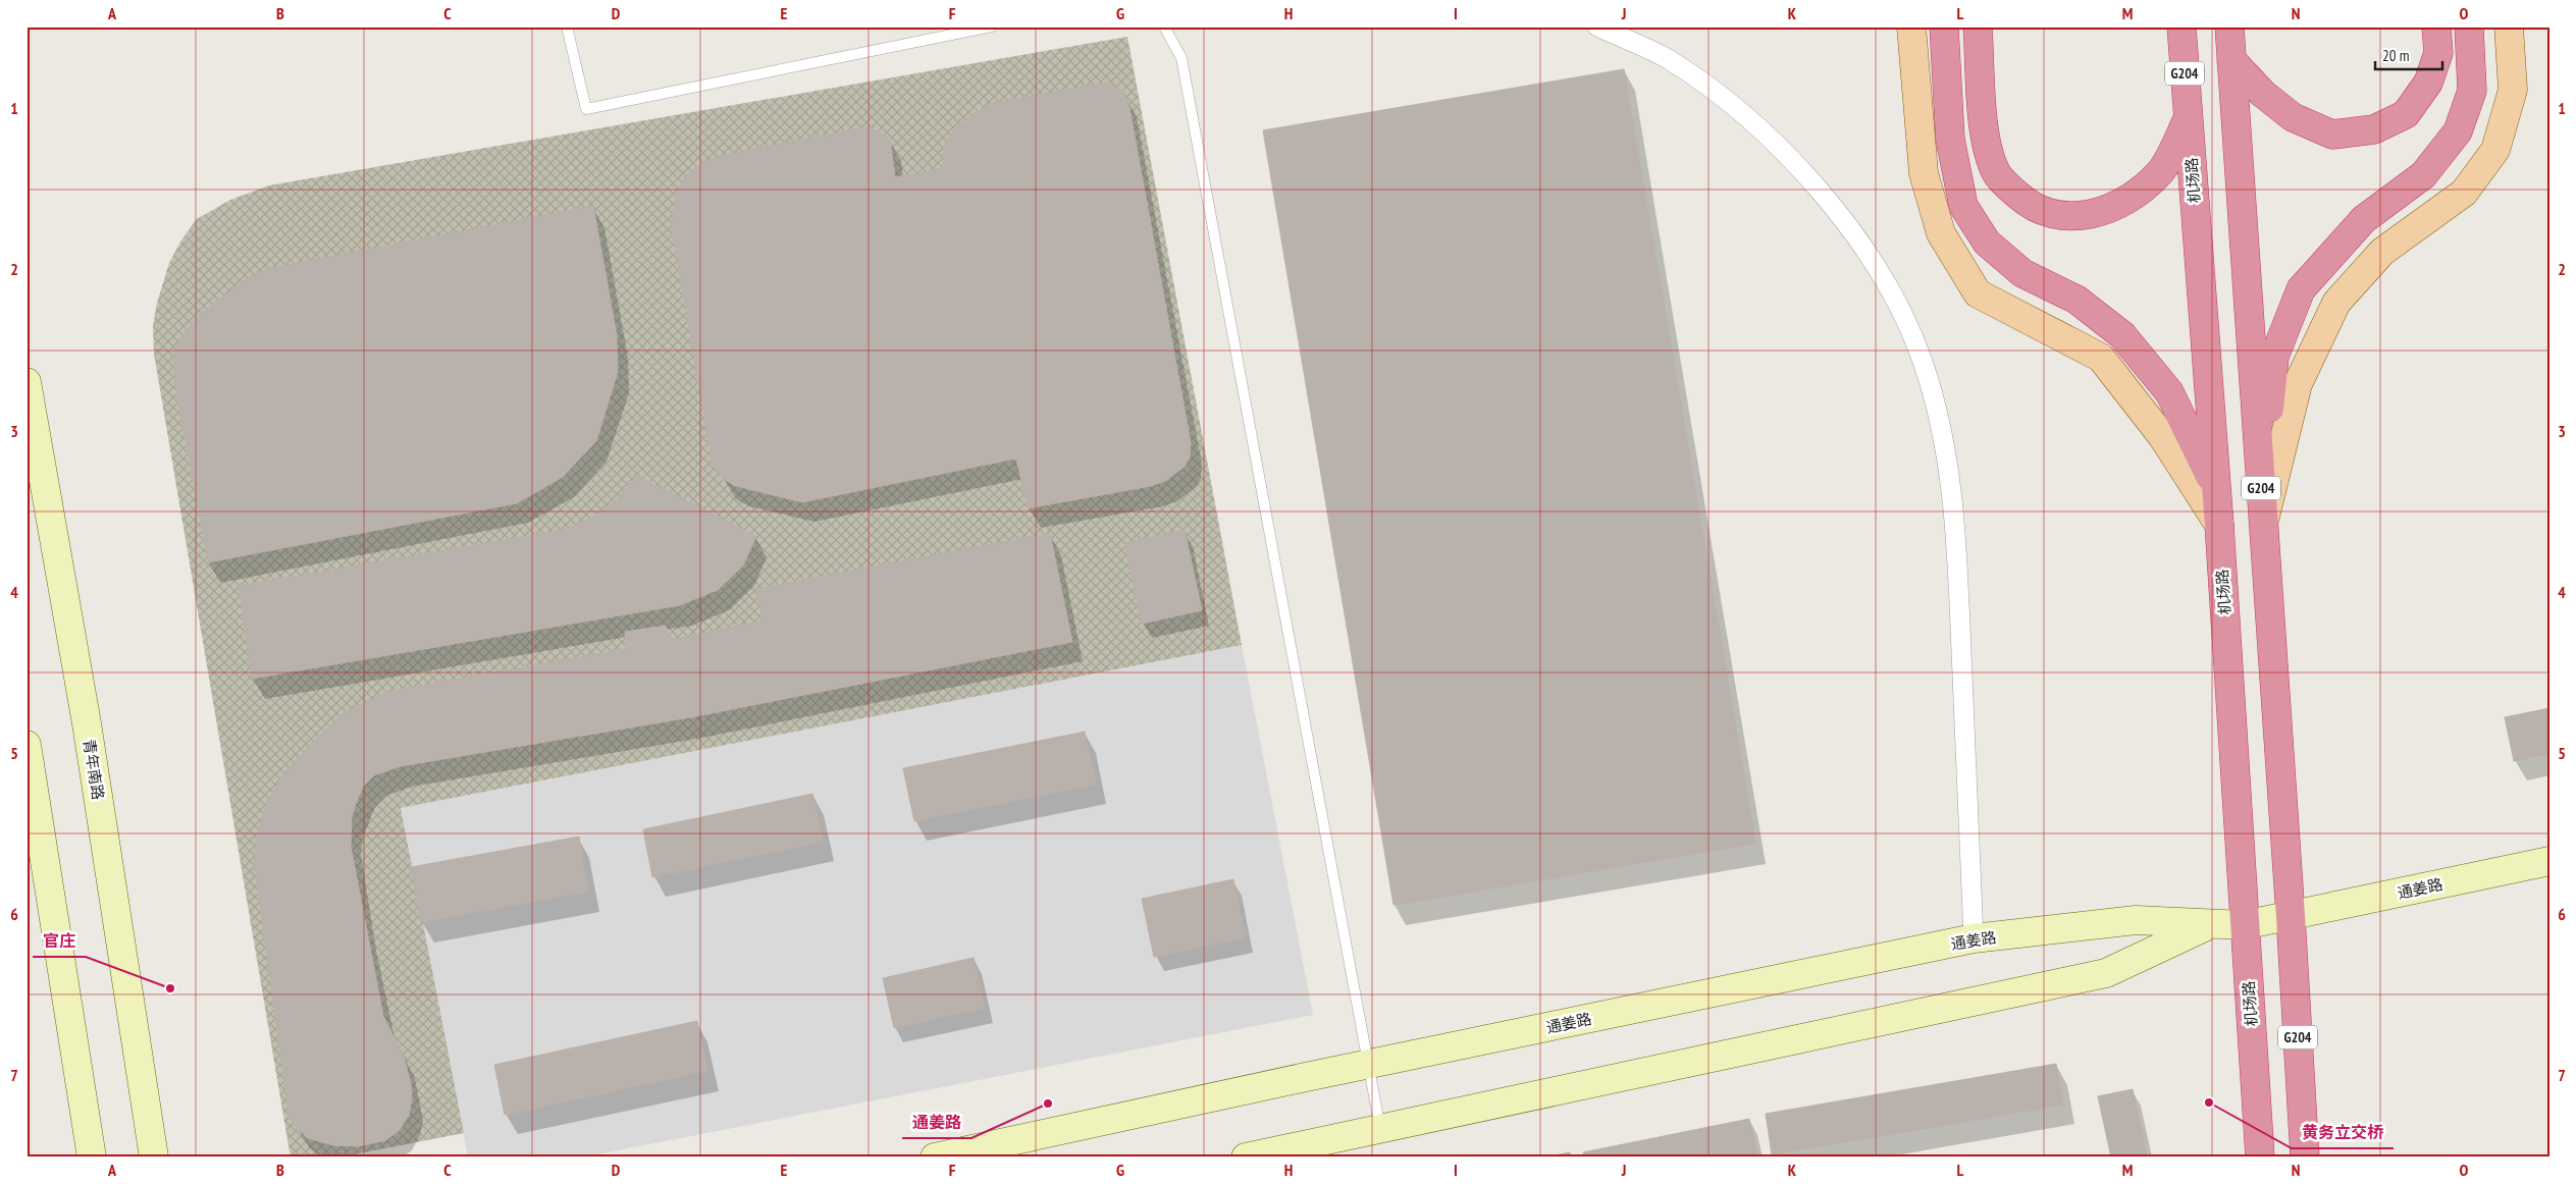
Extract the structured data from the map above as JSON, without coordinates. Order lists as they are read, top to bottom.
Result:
{
  "streets": {
    "highway": ["G204", "机场路"],
    "street": ["青年南路", "通姜路"]
  },
  "crossings": [
    ["G204", "通姜路"],
    ["机场路", "通姜路"]
  ],
  "places": ["官庄", "黄务立交桥", "通姜路"],
  "scale_bar": "20 m",
  "grid": {
    "columns": [
      "A",
      "B",
      "C",
      "D",
      "E",
      "F",
      "G",
      "H",
      "I",
      "J",
      "K",
      "L",
      "M",
      "N",
      "O"
    ],
    "rows": [
      "1",
      "2",
      "3",
      "4",
      "5",
      "6",
      "7"
    ]
  }
}
